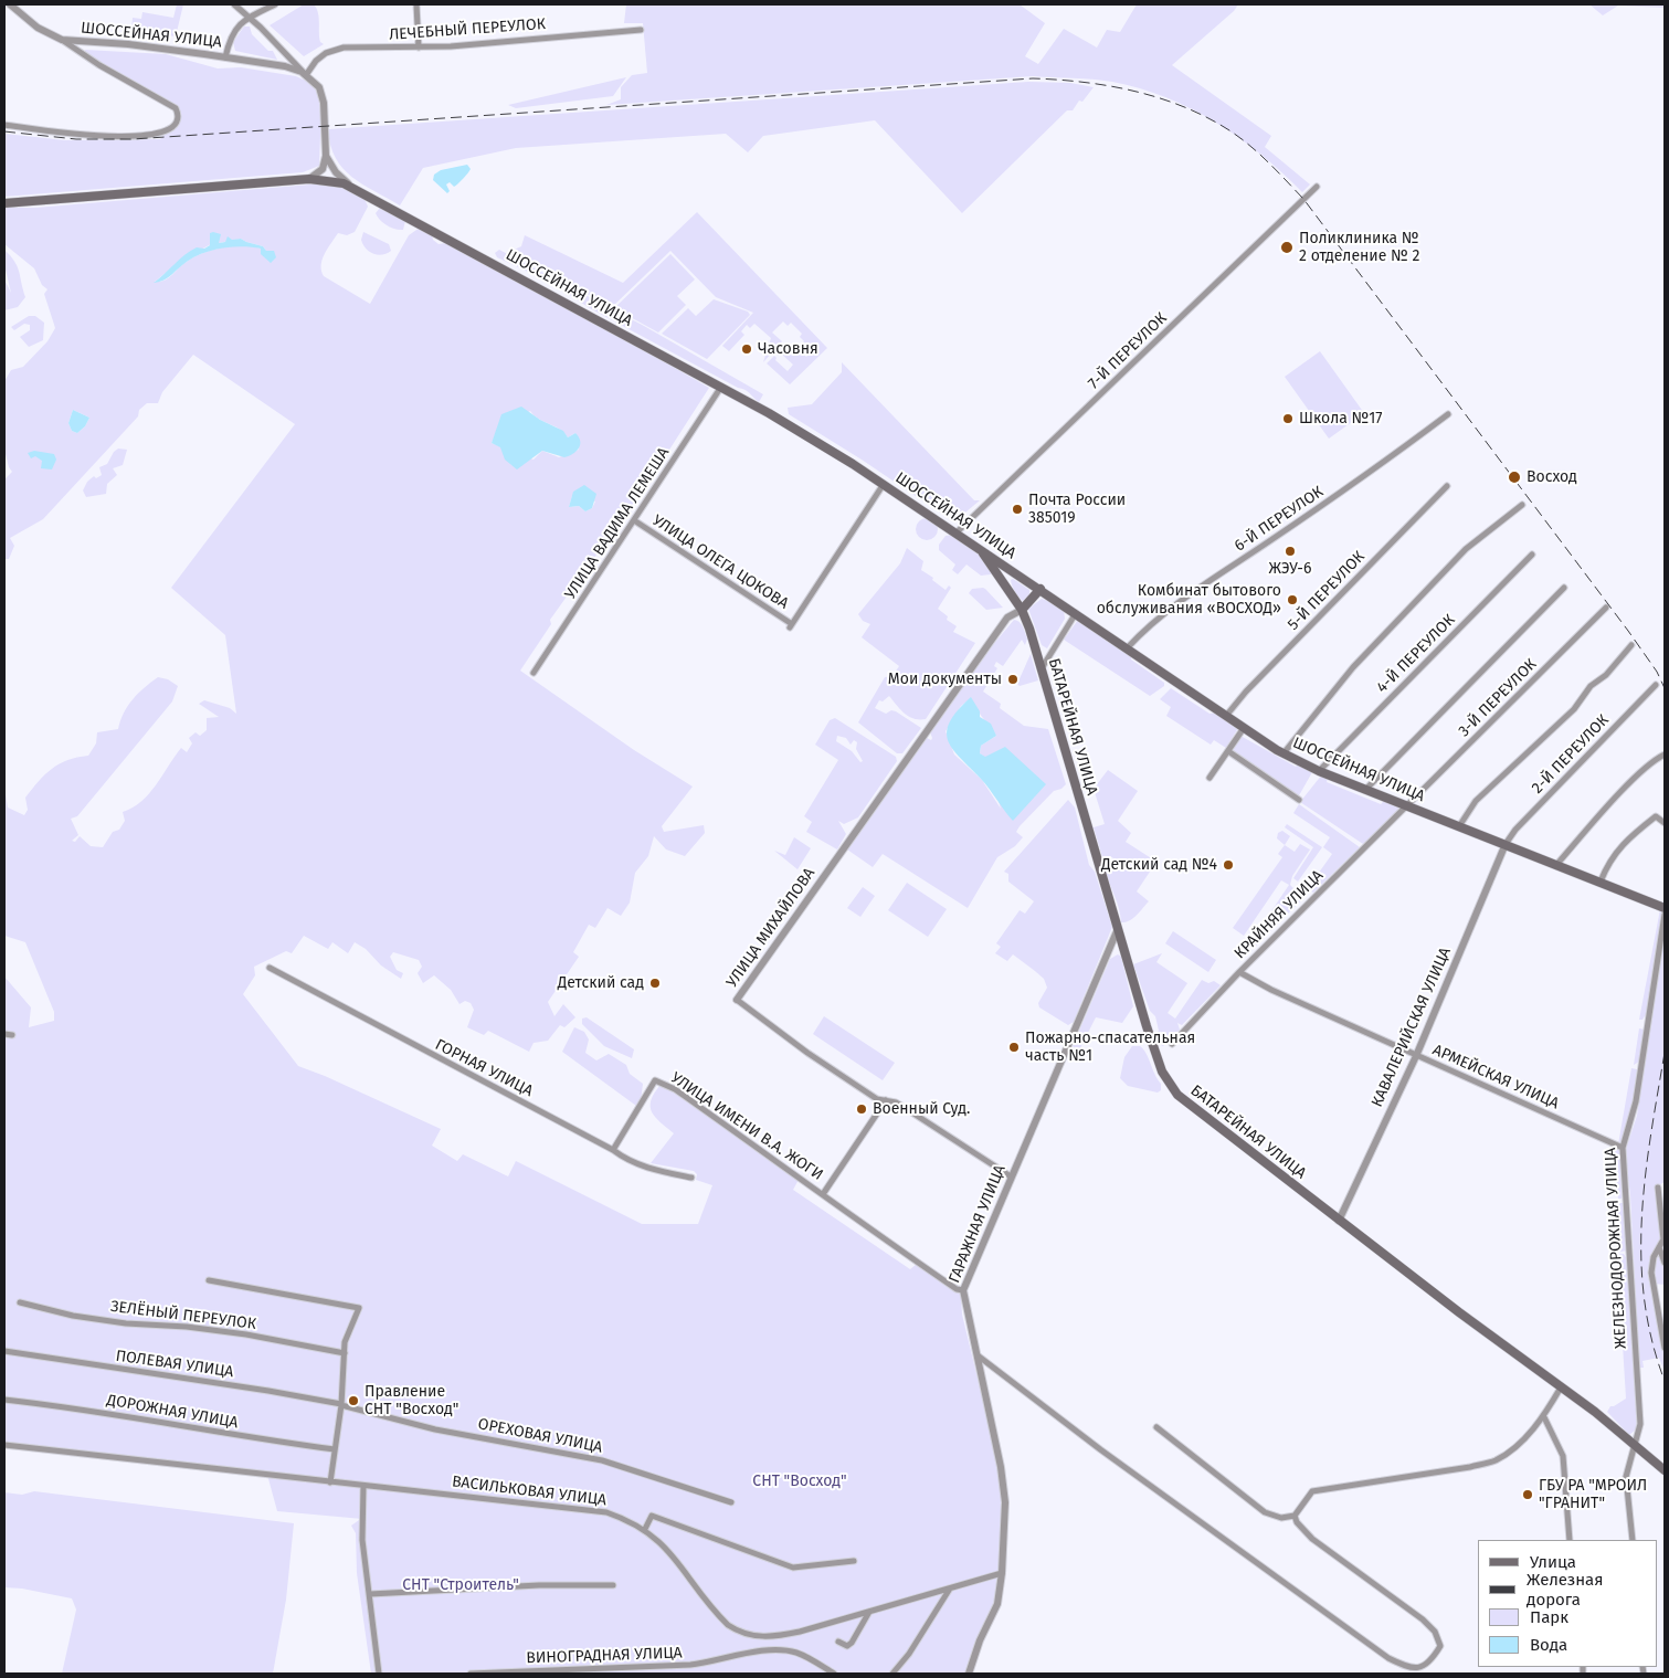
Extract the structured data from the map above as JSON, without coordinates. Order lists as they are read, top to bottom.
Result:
{
  "streets": {
    "main road": ["ШОССЕЙНАЯ УЛИЦА", "БАТАРЕЙНАЯ УЛИЦА"],
    "street": [
      "ЛЕЧЕБНЫЙ ПЕРЕУЛОК",
      "7-Й ПЕРЕУЛОК",
      "6-Й ПЕРЕУЛОК",
      "УЛИЦА ВАДИМА ЛЕМЕША",
      "УЛИЦА ОЛЕГА ЦОКОВА",
      "5-Й ПЕРЕУЛОК",
      "4-Й ПЕРЕУЛОК",
      "3-Й ПЕРЕУЛОК",
      "2-Й ПЕРЕУЛОК",
      "КРАЙНЯЯ УЛИЦА",
      "УЛИЦА МИХАЙЛОВА",
      "КАВАЛЕРИЙСКАЯ УЛИЦА",
      "ГОРНАЯ УЛИЦА",
      "АРМЕЙСКАЯ УЛИЦА",
      "УЛИЦА ИМЕНИ В.А. ЖОГИ",
      "ГАРАЖНАЯ УЛИЦА",
      "ЖЕЛЕЗНОДОРОЖНАЯ УЛИЦА",
      "ЗЕЛЁНЫЙ ПЕРЕУЛОК",
      "ПОЛЕВАЯ УЛИЦА",
      "ДОРОЖНАЯ УЛИЦА",
      "ОРЕХОВАЯ УЛИЦА",
      "ВАСИЛЬКОВАЯ УЛИЦА",
      "ВИНОГРАДНАЯ УЛИЦА"
    ]
  },
  "crossings": [
    ["ЛЕЧЕБНЫЙ ПЕРЕУЛОК", "ШОССЕЙНАЯ УЛИЦА"],
    ["ШОССЕЙНАЯ УЛИЦА", "7-Й ПЕРЕУЛОК"],
    ["ШОССЕЙНАЯ УЛИЦА", "6-Й ПЕРЕУЛОК"],
    ["ШОССЕЙНАЯ УЛИЦА", "УЛИЦА ВАДИМА ЛЕМЕША"],
    ["ШОССЕЙНАЯ УЛИЦА", "УЛИЦА ОЛЕГА ЦОКОВА"],
    ["ШОССЕЙНАЯ УЛИЦА", "5-Й ПЕРЕУЛОК"],
    ["ШОССЕЙНАЯ УЛИЦА", "4-Й ПЕРЕУЛОК"],
    ["ШОССЕЙНАЯ УЛИЦА", "3-Й ПЕРЕУЛОК"],
    ["ШОССЕЙНАЯ УЛИЦА", "БАТАРЕЙНАЯ УЛИЦА"],
    ["ШОССЕЙНАЯ УЛИЦА", "2-Й ПЕРЕУЛОК"],
    ["ШОССЕЙНАЯ УЛИЦА", "КРАЙНЯЯ УЛИЦА"],
    ["ШОССЕЙНАЯ УЛИЦА", "КАВАЛЕРИЙСКАЯ УЛИЦА"],
    ["УЛИЦА ВАДИМА ЛЕМЕША", "УЛИЦА ОЛЕГА ЦОКОВА"],
    ["3-Й ПЕРЕУЛОК", "КРАЙНЯЯ УЛИЦА"],
    ["БАТАРЕЙНАЯ УЛИЦА", "УЛИЦА МИХАЙЛОВА"],
    ["БАТАРЕЙНАЯ УЛИЦА", "КАВАЛЕРИЙСКАЯ УЛИЦА"],
    ["БАТАРЕЙНАЯ УЛИЦА", "ГАРАЖНАЯ УЛИЦА"],
    ["БАТАРЕЙНАЯ УЛИЦА", "ЖЕЛЕЗНОДОРОЖНАЯ УЛИЦА"],
    ["2-Й ПЕРЕУЛОК", "КАВАЛЕРИЙСКАЯ УЛИЦА"],
    ["КРАЙНЯЯ УЛИЦА", "АРМЕЙСКАЯ УЛИЦА"],
    ["УЛИЦА МИХАЙЛОВА", "ГАРАЖНАЯ УЛИЦА"],
    ["КАВАЛЕРИЙСКАЯ УЛИЦА", "АРМЕЙСКАЯ УЛИЦА"],
    ["ГОРНАЯ УЛИЦА", "УЛИЦА ИМЕНИ В.А. ЖОГИ"],
    ["АРМЕЙСКАЯ УЛИЦА", "ЖЕЛЕЗНОДОРОЖНАЯ УЛИЦА"],
    ["УЛИЦА ИМЕНИ В.А. ЖОГИ", "ГАРАЖНАЯ УЛИЦА"],
    ["ПОЛЕВАЯ УЛИЦА", "ОРЕХОВАЯ УЛИЦА"]
  ],
  "parks": ["СНТ \"Восход\"", "СНТ \"Строитель\""],
  "places": [
    "Поликлиника № 2 отделение № 2",
    "Часовня",
    "Школа №17",
    "Восход",
    "Почта России 385019",
    "ЖЭУ-6",
    "Комбинат бытового обслуживания «ВОСХОД»",
    "Мои документы",
    "Детский сад №4",
    "Детский сад",
    "Пожарно-спасательная часть №1",
    "Военный Суд.",
    "Правление СНТ \"Восход\"",
    "ГБУ РА \"МРОИЛ \"ГРАНИТ\""
  ],
  "legend": [
    "Улица",
    "Железная дорога",
    "Парк",
    "Вода"
  ]
}
